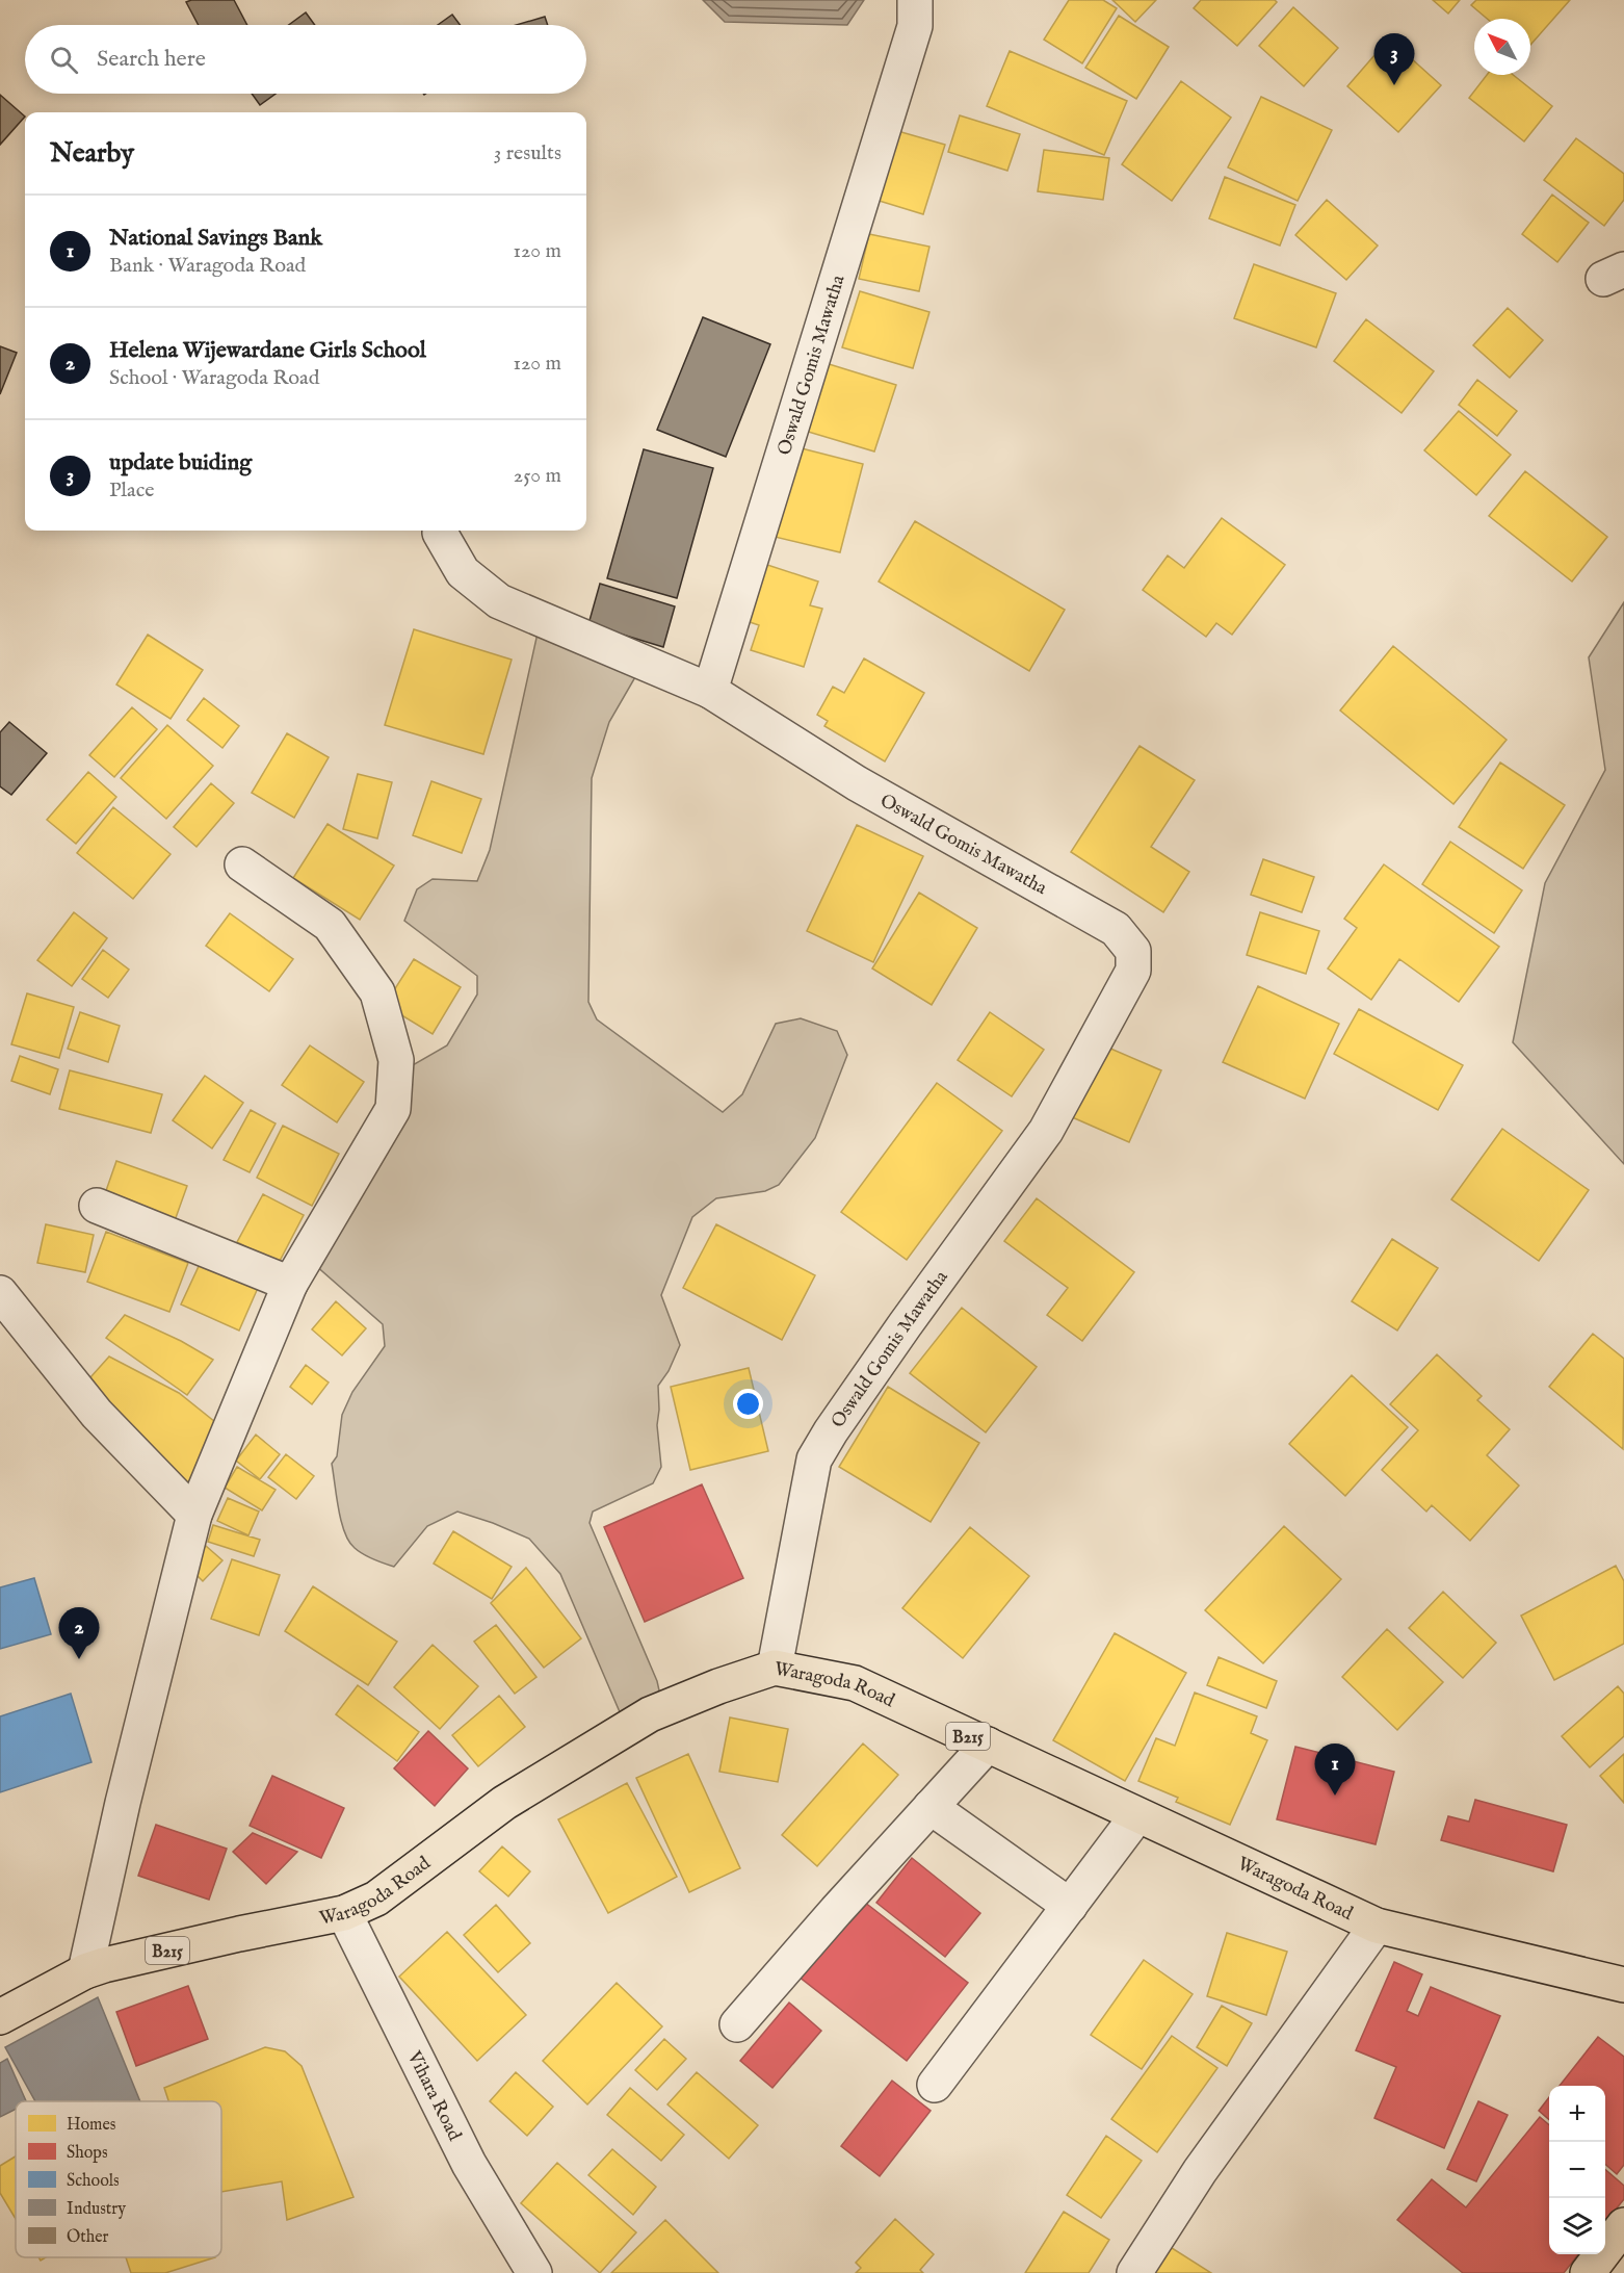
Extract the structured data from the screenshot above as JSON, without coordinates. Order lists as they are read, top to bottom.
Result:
{
  "streets": {
    "main road": ["Waragoda Road", "B215"],
    "street": ["Oswald Gomis Mawatha", "Vihara Road"]
  },
  "crossings": [
    ["Oswald Gomis Mawatha", "Waragoda Road"],
    ["Waragoda Road", "Vihara Road"]
  ],
  "legend": [
    "Homes",
    "Shops",
    "Schools",
    "Industry",
    "Other"
  ],
  "north": "top left",
  "page": {
    "search": "Search here",
    "pins": ["3", "2", "1"],
    "heading": ["Nearby", "3 results"],
    "list": [
      {
        "mark": "1",
        "name": "National Savings Bank",
        "note": "Bank · Waragoda Road",
        "value": "120 m"
      },
      {
        "mark": "2",
        "name": "Helena Wijewardane Girls School",
        "note": "School · Waragoda Road",
        "value": "120 m"
      },
      {
        "mark": "3",
        "name": "update buiding",
        "note": "Place",
        "value": "250 m"
      }
    ],
    "map_buttons": ["+", "−"]
  }
}
